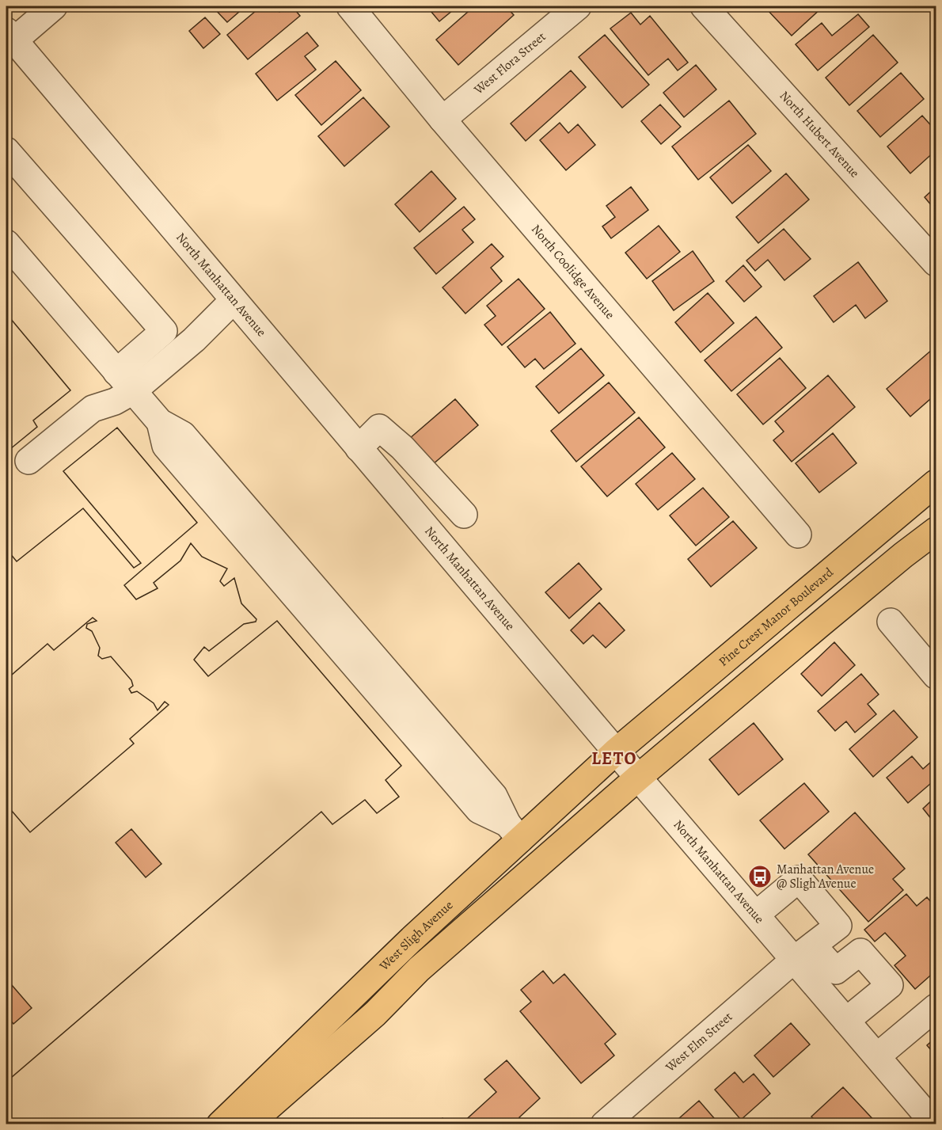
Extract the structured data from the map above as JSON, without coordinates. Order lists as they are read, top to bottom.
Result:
{
  "streets": {
    "main road": ["Pine Crest Manor Boulevard", "West Sligh Avenue"],
    "street": [
      "West Flora Street",
      "North Hubert Avenue",
      "North Coolidge Avenue",
      "North Manhattan Avenue",
      "West Elm Street"
    ]
  },
  "crossings": [
    ["West Flora Street", "North Coolidge Avenue"],
    ["North Manhattan Avenue", "Pine Crest Manor Boulevard"],
    ["North Manhattan Avenue", "West Sligh Avenue"],
    ["North Manhattan Avenue", "West Elm Street"],
    ["Pine Crest Manor Boulevard", "West Sligh Avenue"]
  ],
  "districts": ["LETO"],
  "places": {
    "bus stop": ["Manhattan Avenue @ Sligh Avenue"]
  }
}
